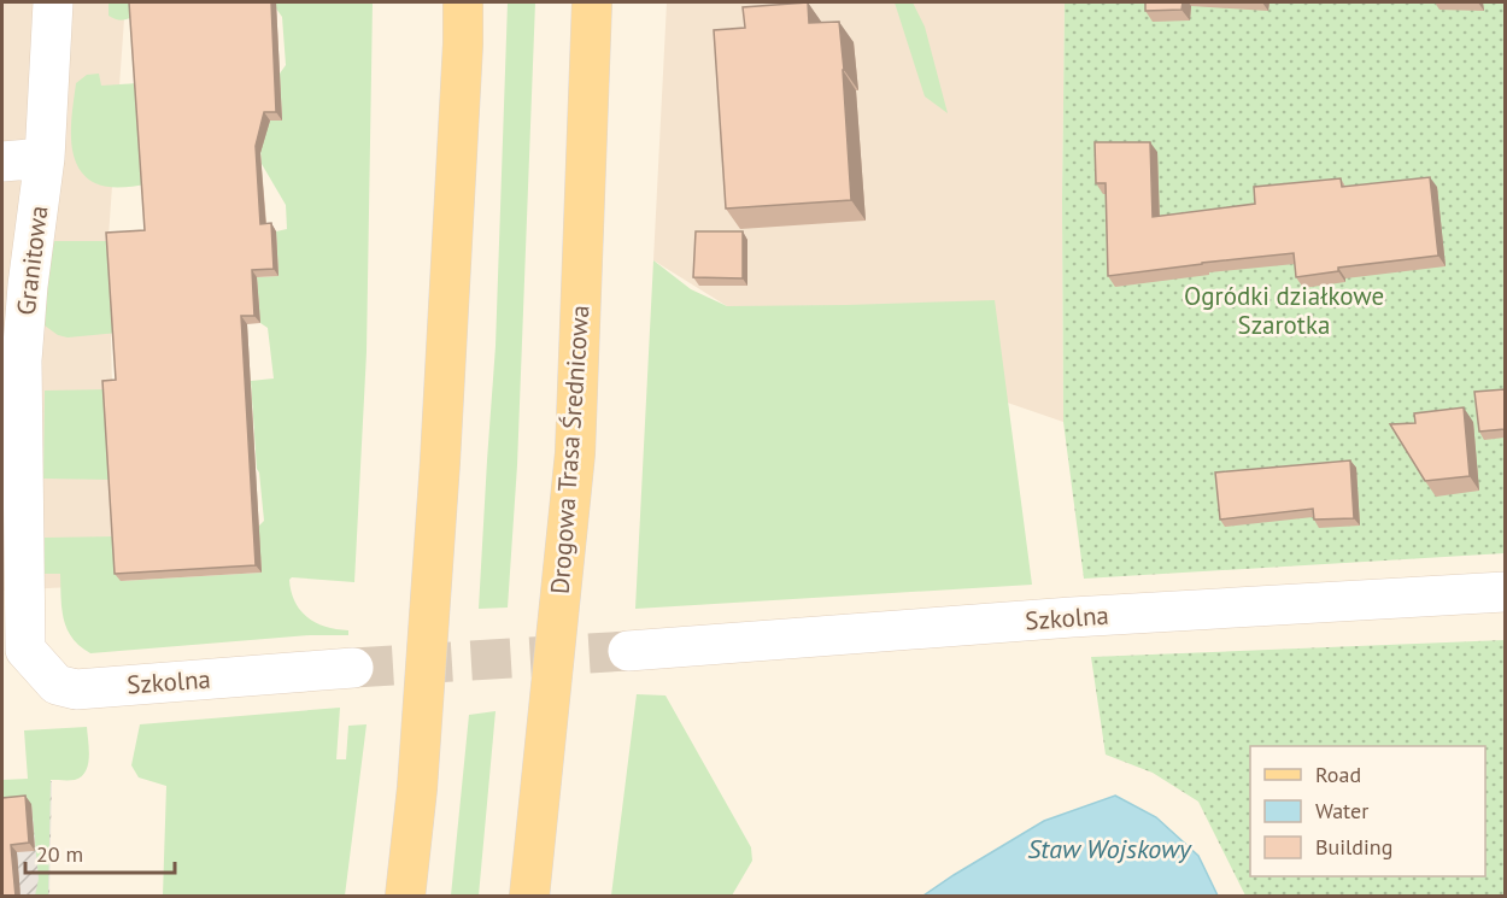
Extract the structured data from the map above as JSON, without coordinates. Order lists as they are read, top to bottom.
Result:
{
  "streets": {
    "main road": ["Drogowa Trasa Średnicowa"],
    "street": ["Granitowa", "Szkolna"]
  },
  "crossings": [
    ["Granitowa", "Szkolna"]
  ],
  "water": ["Staw Wojskowy"],
  "parks": ["Ogródki działkowe Szarotka"],
  "legend": ["Road", "Water", "Building"],
  "scale_bar": "20 m"
}
